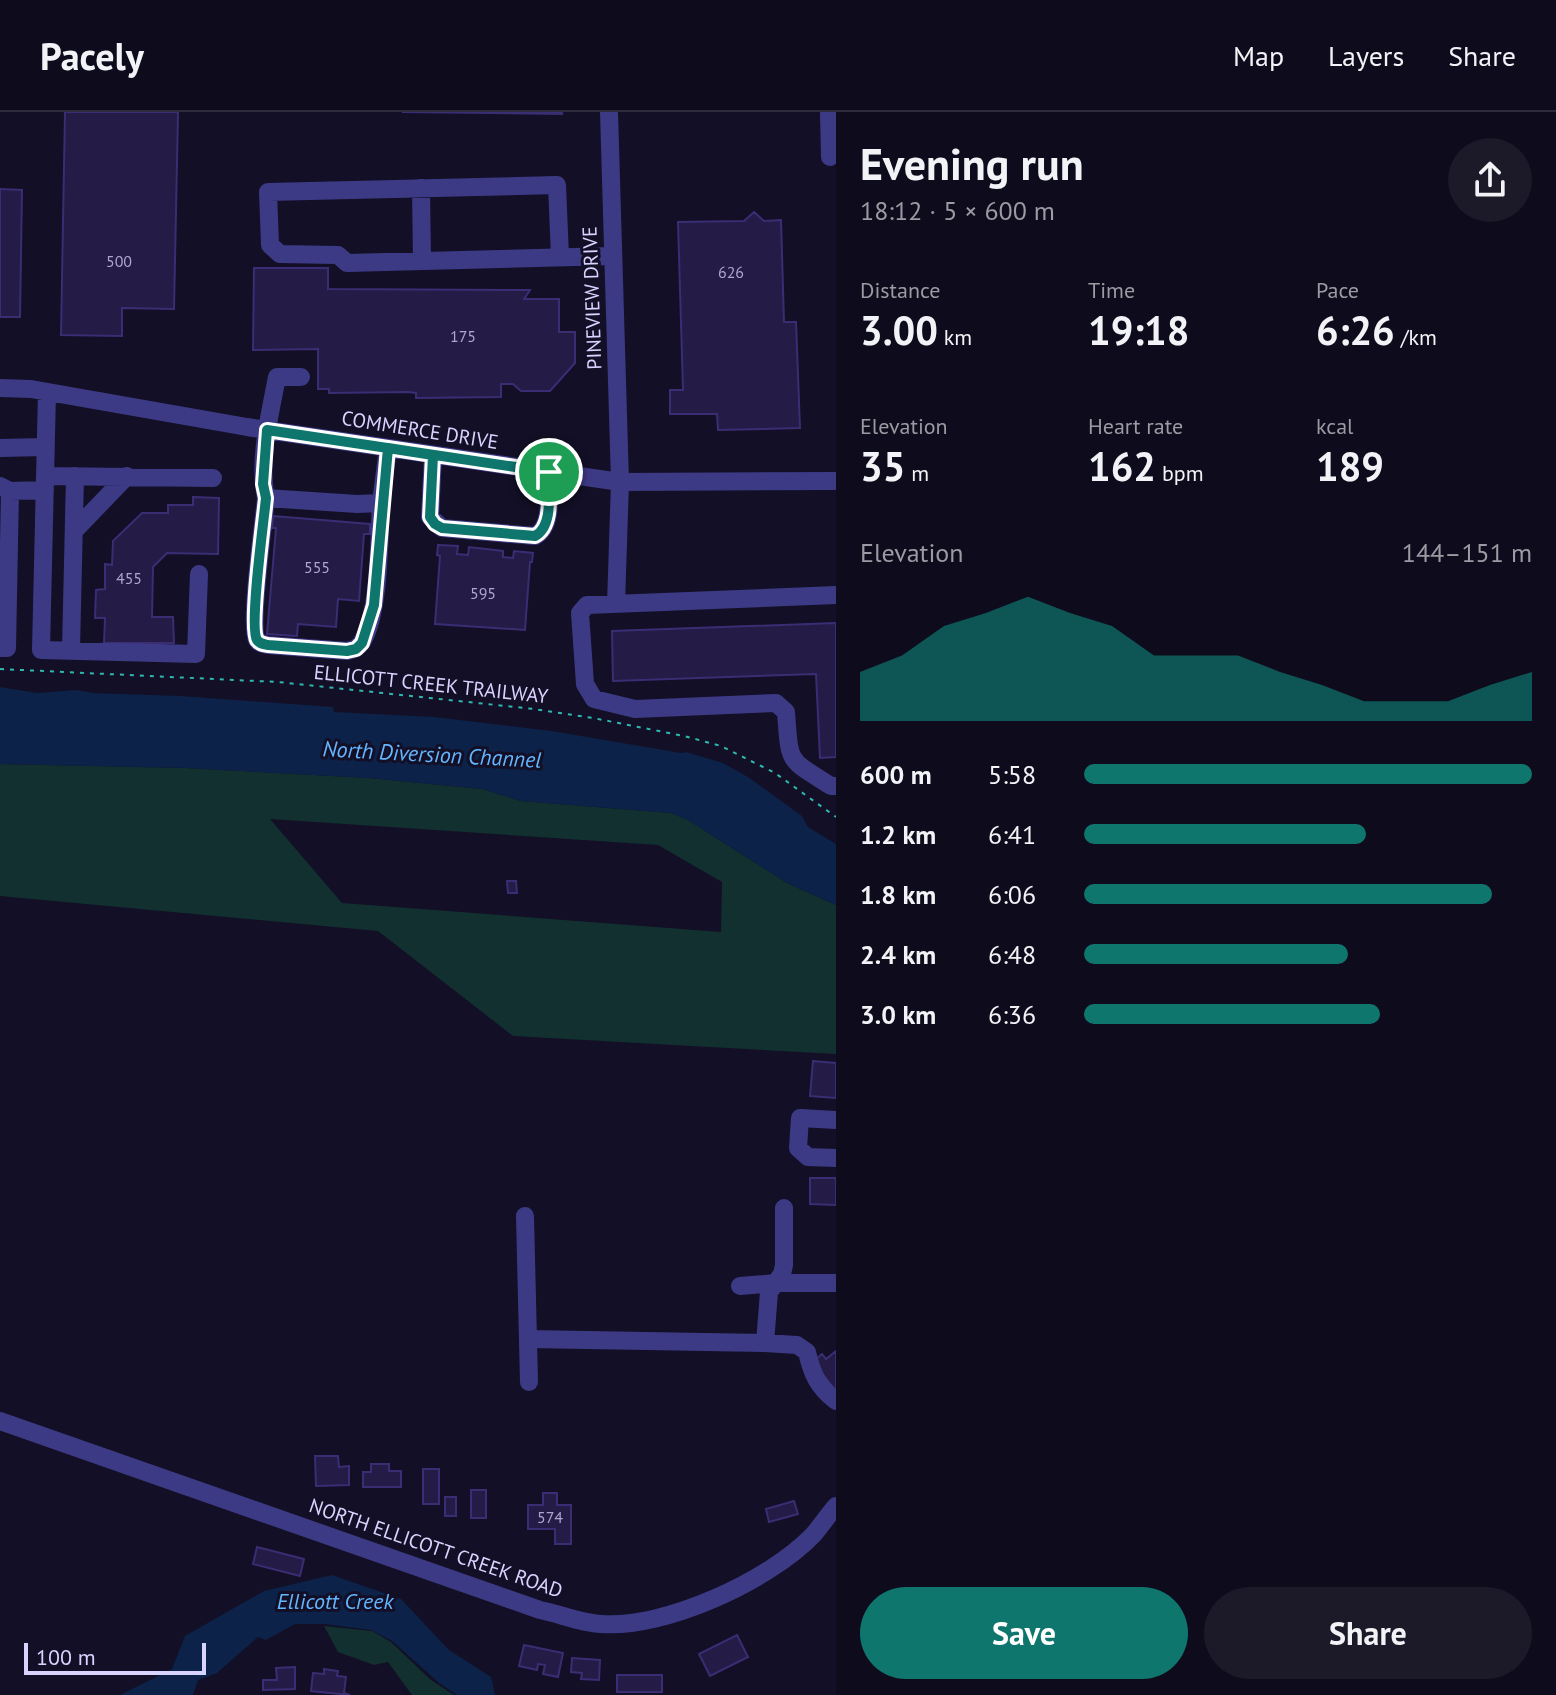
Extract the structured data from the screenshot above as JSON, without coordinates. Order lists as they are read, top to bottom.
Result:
{
  "streets": {
    "street": ["PINEVIEW DRIVE", "COMMERCE DRIVE", "NORTH ELLICOTT CREEK ROAD"],
    "path": ["ELLICOTT CREEK TRAILWAY"]
  },
  "crossings": [
    ["PINEVIEW DRIVE", "COMMERCE DRIVE"]
  ],
  "water": ["North Diversion Channel", "Ellicott Creek"],
  "house_numbers": [
    "500",
    "626",
    "175",
    "555",
    "455",
    "595",
    "574"
  ],
  "scale_bar": "100 m",
  "page": {
    "header": "Pacely",
    "nav": ["Map", "Layers", "Share"],
    "heading": ["Evening run", "18:12 · 5 × 600 m"],
    "stats": [
      ["Distance", "3.00 km"],
      ["Time", "19:18"],
      ["Pace", "6:26 /km"],
      ["Elevation", "35 m"],
      ["Heart rate", "162 bpm"],
      ["kcal", "189"]
    ],
    "chart": ["Elevation", "144–151 m"],
    "list": [
      {
        "name": "600 m",
        "note": "5:58"
      },
      {
        "name": "1.2 km",
        "note": "6:41"
      },
      {
        "name": "1.8 km",
        "note": "6:06"
      },
      {
        "name": "2.4 km",
        "note": "6:48"
      },
      {
        "name": "3.0 km",
        "note": "6:36"
      }
    ],
    "buttons": ["Save", "Share"],
    "scale": "100 m"
  }
}
